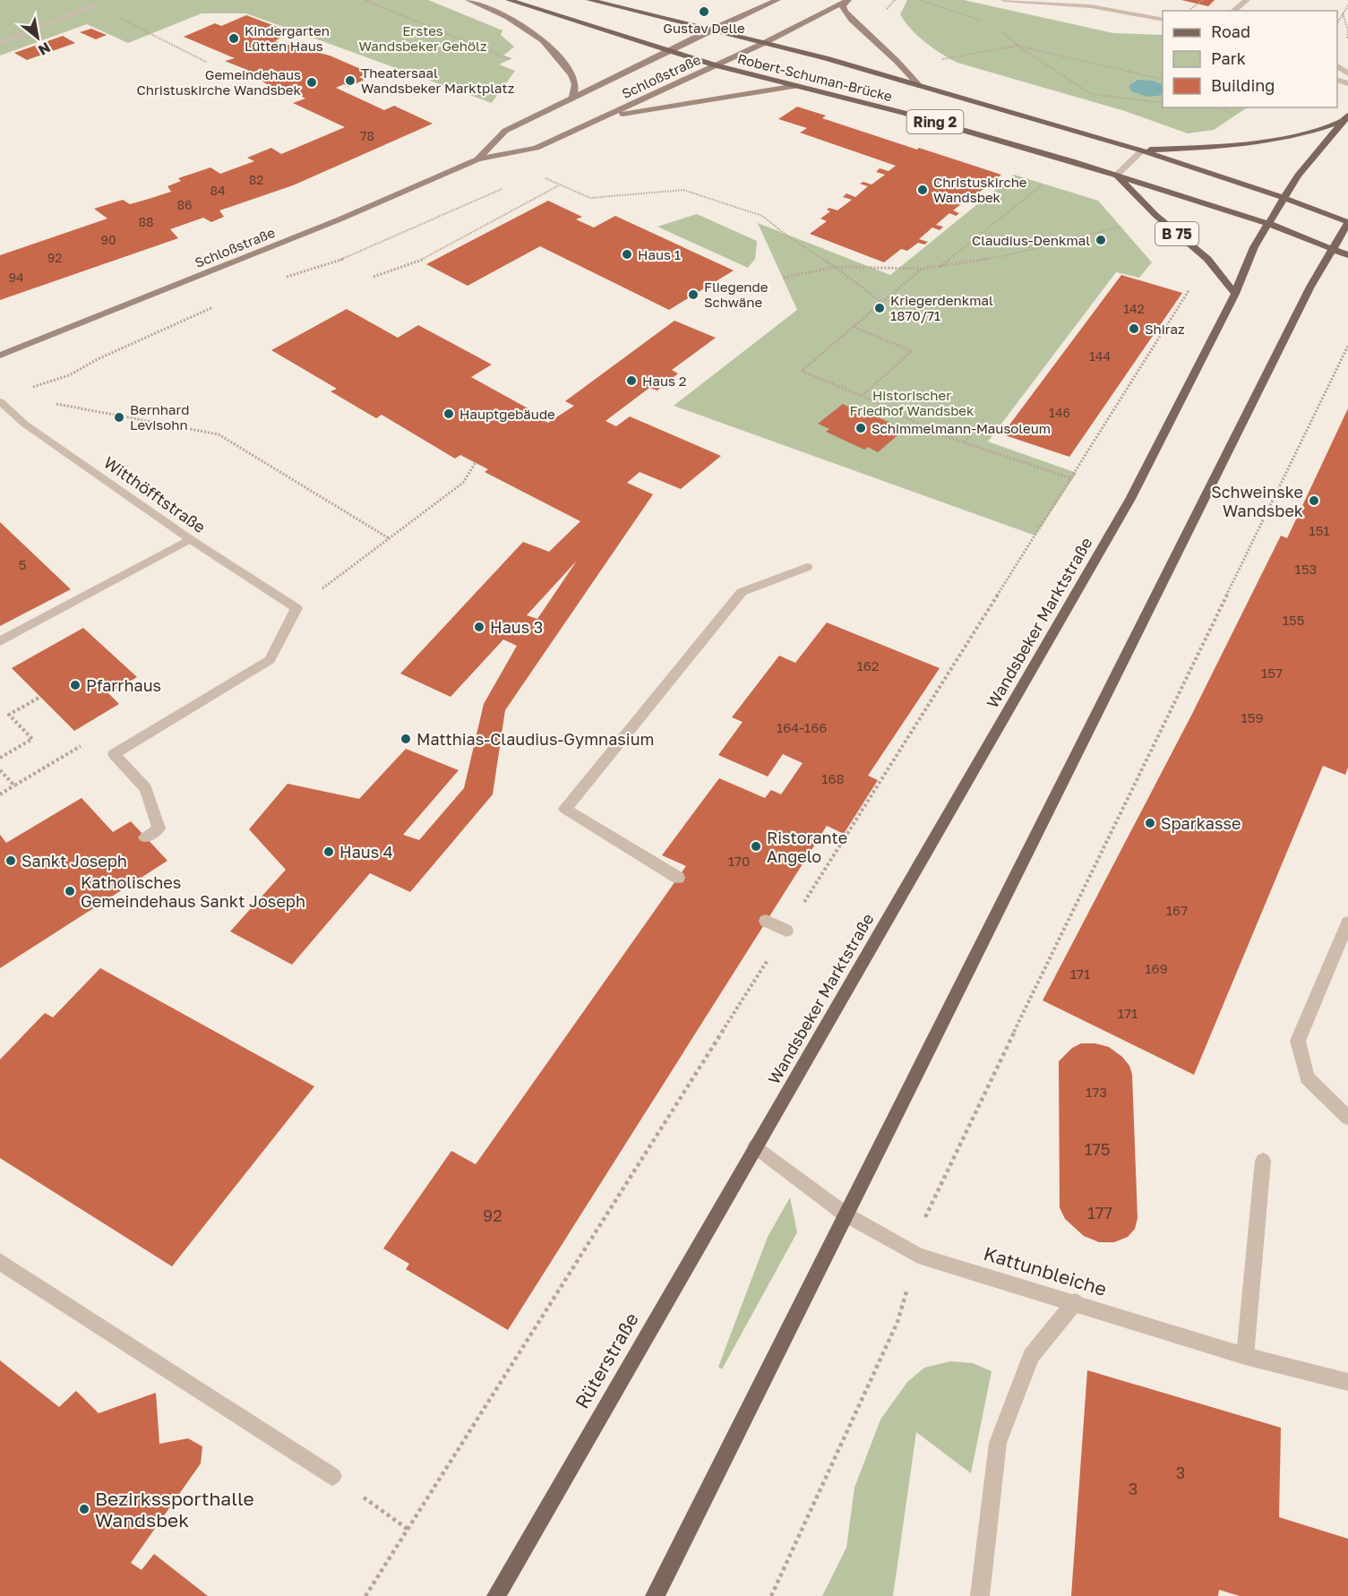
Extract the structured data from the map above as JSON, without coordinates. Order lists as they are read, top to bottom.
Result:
{
  "streets": {
    "main road": [
      "Schloßstraße",
      "Robert-Schuman-Brücke",
      "Ring 2",
      "B 75",
      "Wandsbeker Marktstraße",
      "Rüterstraße"
    ],
    "street": ["Witthöfftstraße", "Kattunbleiche"]
  },
  "crossings": [
    ["Schloßstraße", "Robert-Schuman-Brücke"],
    ["Robert-Schuman-Brücke", "Ring 2"],
    ["Robert-Schuman-Brücke", "B 75"],
    ["Robert-Schuman-Brücke", "Wandsbeker Marktstraße"],
    ["Ring 2", "Wandsbeker Marktstraße"],
    ["B 75", "Wandsbeker Marktstraße"],
    ["Wandsbeker Marktstraße", "Kattunbleiche"],
    ["Wandsbeker Marktstraße", "Rüterstraße"],
    ["Kattunbleiche", "Rüterstraße"]
  ],
  "parks": ["Erstes Wandsbeker Gehölz", "Historischer Friedhof Wandsbek"],
  "places": [
    "Gustav Delle",
    "Kindergarten Lütten Haus",
    "Theatersaal Wandsbeker Marktplatz",
    "Gemeindehaus Christuskirche Wandsbek",
    "Christuskirche Wandsbek",
    "Claudius-Denkmal",
    "Haus 1",
    "Fliegende Schwäne",
    "Kriegerdenkmal 1870/71",
    "Shiraz",
    "Haus 2",
    "Hauptgebäude",
    "Bernhard Levisohn",
    "Schimmelmann-Mausoleum",
    "Schweinske Wandsbek",
    "Haus 3",
    "Pfarrhaus",
    "Matthias-Claudius-Gymnasium",
    "Sparkasse",
    "Ristorante Angelo",
    "Haus 4",
    "Sankt Joseph",
    "Katholisches Gemeindehaus Sankt Joseph",
    "Bezirkssporthalle Wandsbek"
  ],
  "house_numbers": [
    "78",
    "82",
    "84",
    "86",
    "88",
    "90",
    "92",
    "94",
    "142",
    "144",
    "146",
    "151",
    "5",
    "153",
    "155",
    "162",
    "157",
    "159",
    "164-166",
    "168",
    "170",
    "167",
    "169",
    "171",
    "171",
    "173",
    "175",
    "177",
    "92",
    "3",
    "3"
  ],
  "legend": ["Road", "Park", "Building"],
  "north": "bottom right"
}
